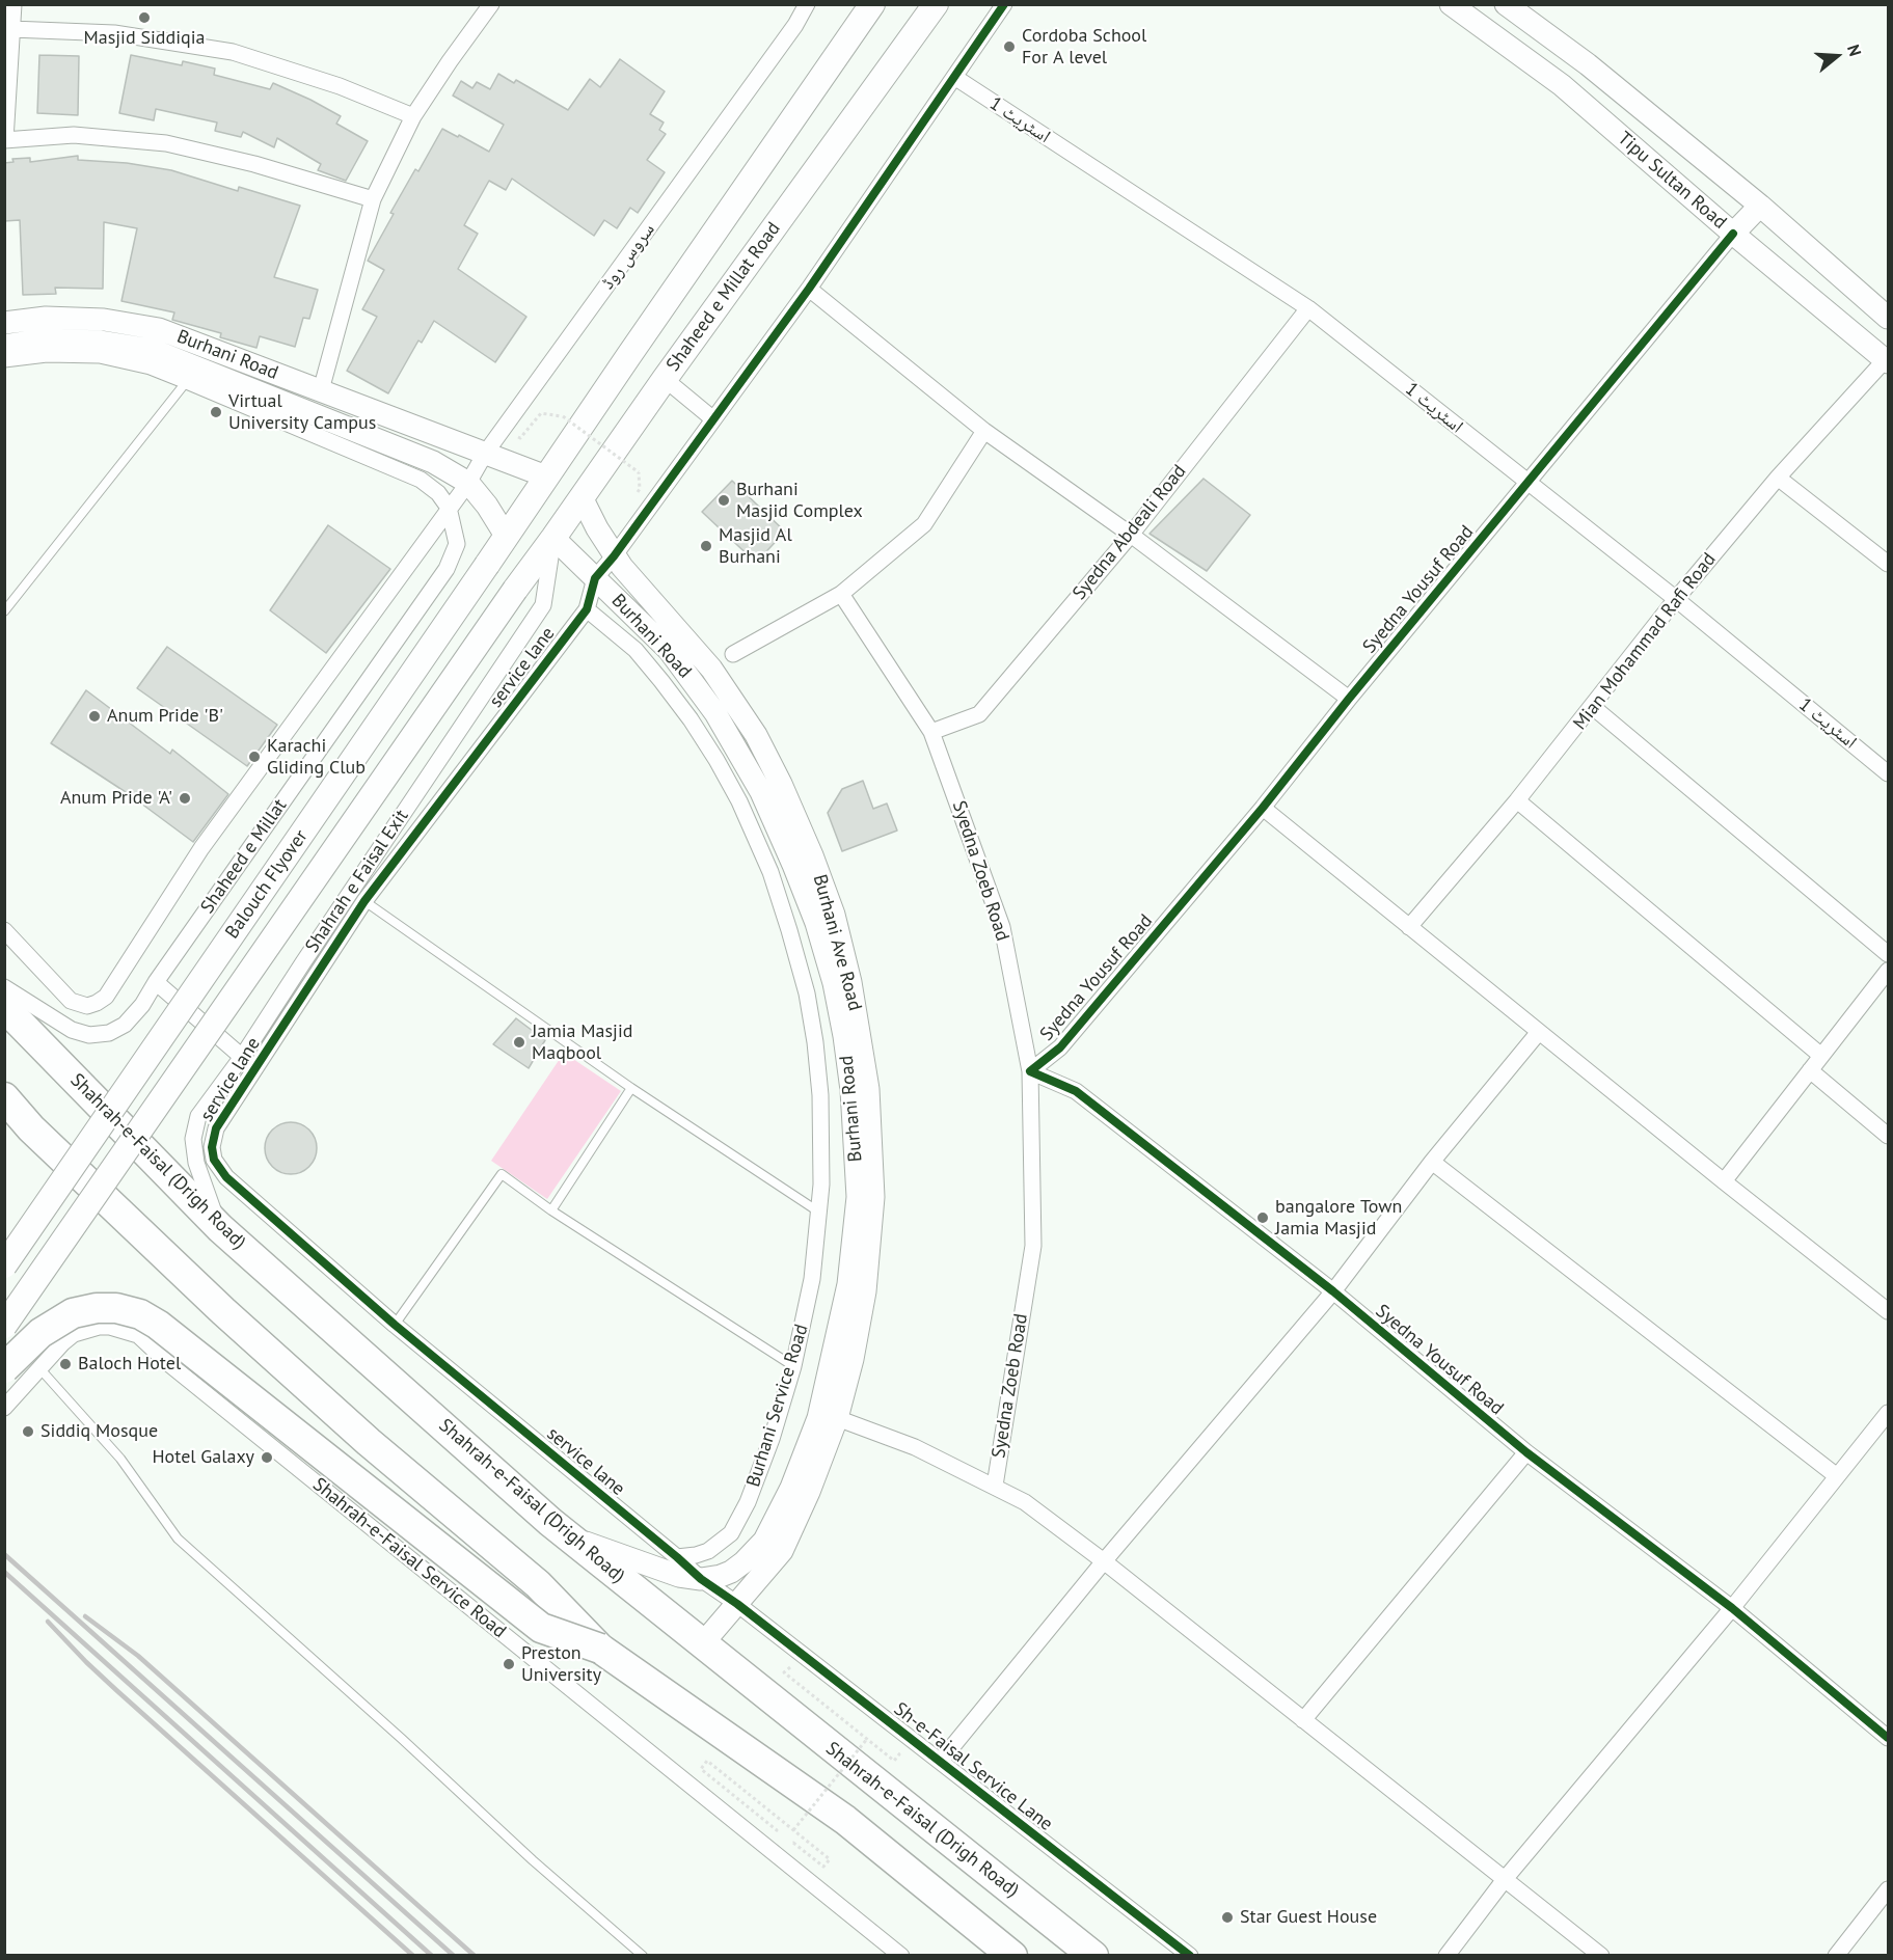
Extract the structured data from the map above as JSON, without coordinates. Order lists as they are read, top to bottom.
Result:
{
  "streets": {
    "highway": ["Shahrah-e-Faisal (Drigh Road)"],
    "main road": ["Shaheed e Millat Road", "Balouch Flyover"],
    "street": [
      "اسٹریٹ 1",
      "Tipu Sultan Road",
      "سروس روڈ",
      "Burhani Road",
      "Syedna Abdeali Road",
      "Syedna Yousuf Road",
      "Mian Mohammad Rafi Road",
      "service lane",
      "Shaheed e Millat",
      "Syedna Zoeb Road",
      "Shahrah e Faisal Exit",
      "Burhani Ave Road",
      "Burhani Service Road",
      "Shahrah-e-Faisal Service Road",
      "Sh-e-Faisal Service Lane"
    ]
  },
  "crossings": [
    ["اسٹریٹ 1", "Syedna Abdeali Road"],
    ["اسٹریٹ 1", "Syedna Yousuf Road"],
    ["اسٹریٹ 1", "Mian Mohammad Rafi Road"],
    ["اسٹریٹ 1", "service lane"],
    ["Tipu Sultan Road", "Syedna Yousuf Road"],
    ["Tipu Sultan Road", "Mian Mohammad Rafi Road"],
    ["سروس روڈ", "Burhani Road"],
    ["سروس روڈ", "Shaheed e Millat"],
    ["Shaheed e Millat Road", "Burhani Road"],
    ["Shaheed e Millat Road", "Shahrah e Faisal Exit"],
    ["Shaheed e Millat Road", "Balouch Flyover"],
    ["Shaheed e Millat Road", "Burhani Ave Road"],
    ["Burhani Road", "service lane"],
    ["Burhani Road", "Shahrah e Faisal Exit"],
    ["Burhani Road", "Balouch Flyover"],
    ["Burhani Road", "Shahrah-e-Faisal (Drigh Road)"],
    ["Burhani Road", "Sh-e-Faisal Service Lane"],
    ["Syedna Abdeali Road", "Syedna Zoeb Road"],
    ["Syedna Yousuf Road", "Syedna Zoeb Road"],
    ["service lane", "Burhani Ave Road"],
    ["service lane", "Burhani Service Road"],
    ["service lane", "Sh-e-Faisal Service Lane"],
    ["Shahrah e Faisal Exit", "Shahrah-e-Faisal (Drigh Road)"]
  ],
  "places": [
    "Masjid Siddiqia",
    "Cordoba School For A level",
    "Virtual University Campus",
    "Burhani Masjid Complex",
    "Masjid Al Burhani",
    "Anum Pride 'B'",
    "Karachi Gliding Club",
    "Anum Pride 'A'",
    "Jamia Masjid Maqbool",
    "bangalore Town Jamia Masjid",
    "Baloch Hotel",
    "Siddiq Mosque",
    "Hotel Galaxy",
    "Preston University",
    "Star Guest House"
  ],
  "north": "right"
}
